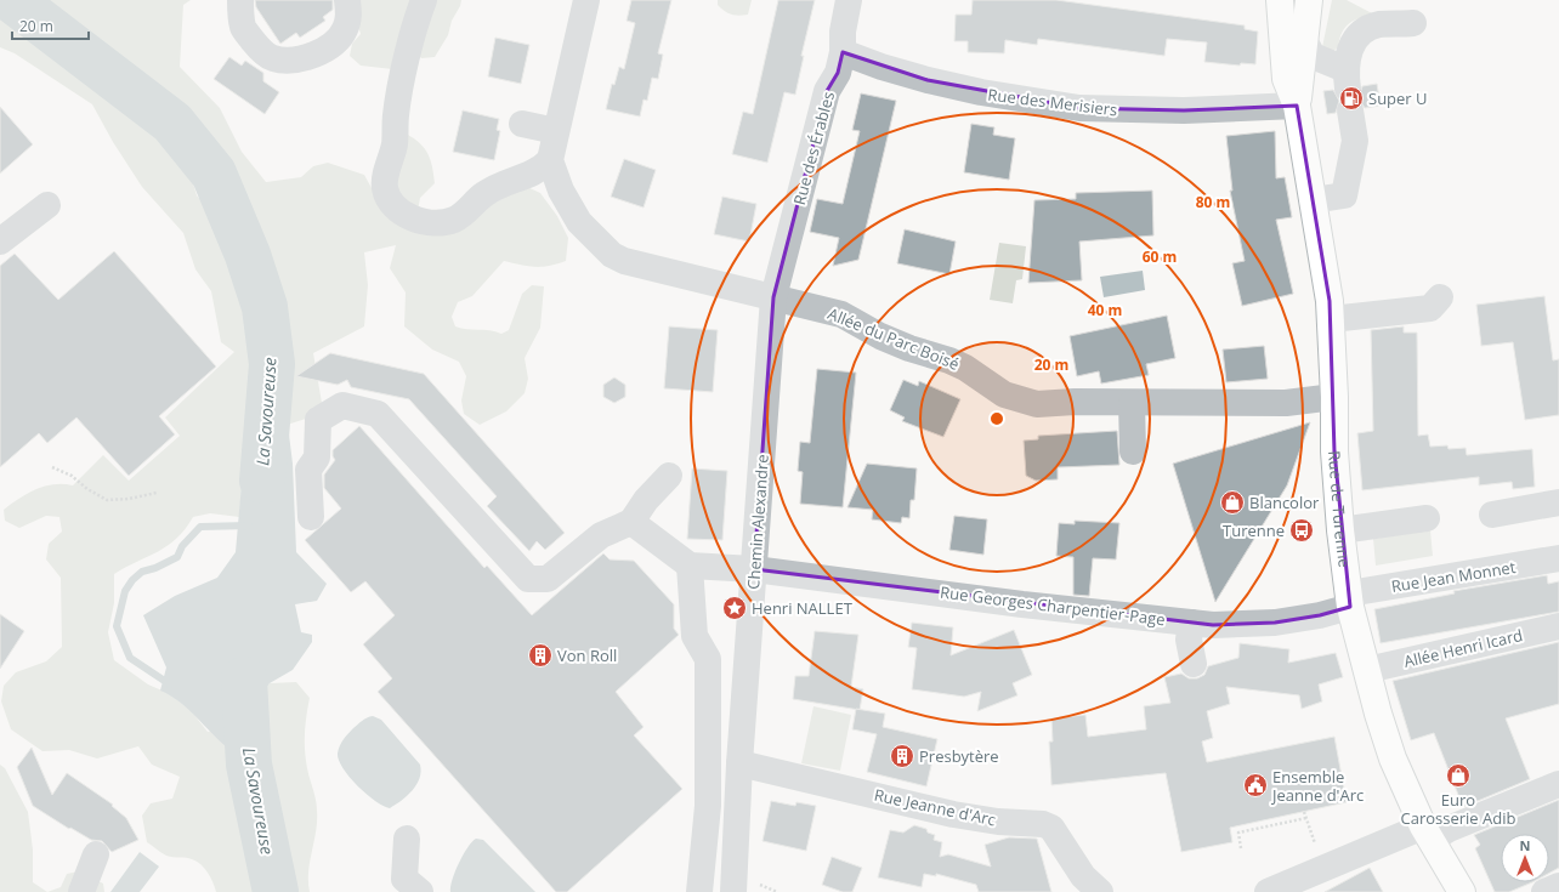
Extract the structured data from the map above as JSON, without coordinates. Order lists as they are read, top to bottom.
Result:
{
  "streets": {
    "main road": ["Rue de Turenne"],
    "street": [
      "Rue des Merisiers",
      "Rue des Érables",
      "Allée du Parc Boisé",
      "Chemin Alexandre",
      "Rue Jean Monnet",
      "Rue Georges Charpentier-Page",
      "Allée Henri Icard",
      "Rue Jeanne d'Arc"
    ]
  },
  "crossings": [
    ["Rue des Merisiers", "Rue des Érables"],
    ["Rue des Merisiers", "Rue de Turenne"],
    ["Rue des Érables", "Allée du Parc Boisé"],
    ["Rue des Érables", "Chemin Alexandre"],
    ["Allée du Parc Boisé", "Rue de Turenne"],
    ["Allée du Parc Boisé", "Chemin Alexandre"],
    ["Rue de Turenne", "Rue Jean Monnet"],
    ["Rue de Turenne", "Rue Georges Charpentier-Page"],
    ["Rue de Turenne", "Allée Henri Icard"],
    ["Chemin Alexandre", "Rue Georges Charpentier-Page"],
    ["Chemin Alexandre", "Rue Jeanne d'Arc"],
    ["Rue Jean Monnet", "Rue Georges Charpentier-Page"]
  ],
  "water": ["La Savoureuse"],
  "places": {
    "fuel station": ["Super U"],
    "shop": ["Blancolor", "Euro Carosserie Adib"],
    "bus stop": ["Turenne"],
    "place": ["Henri NALLET"],
    "building": ["Von Roll", "Presbytère"],
    "public building": ["Ensemble Jeanne d'Arc"]
  },
  "scale_bar": "20 m",
  "north": "top",
  "rings": [
    "80 m",
    "60 m",
    "40 m",
    "20 m"
  ]
}
